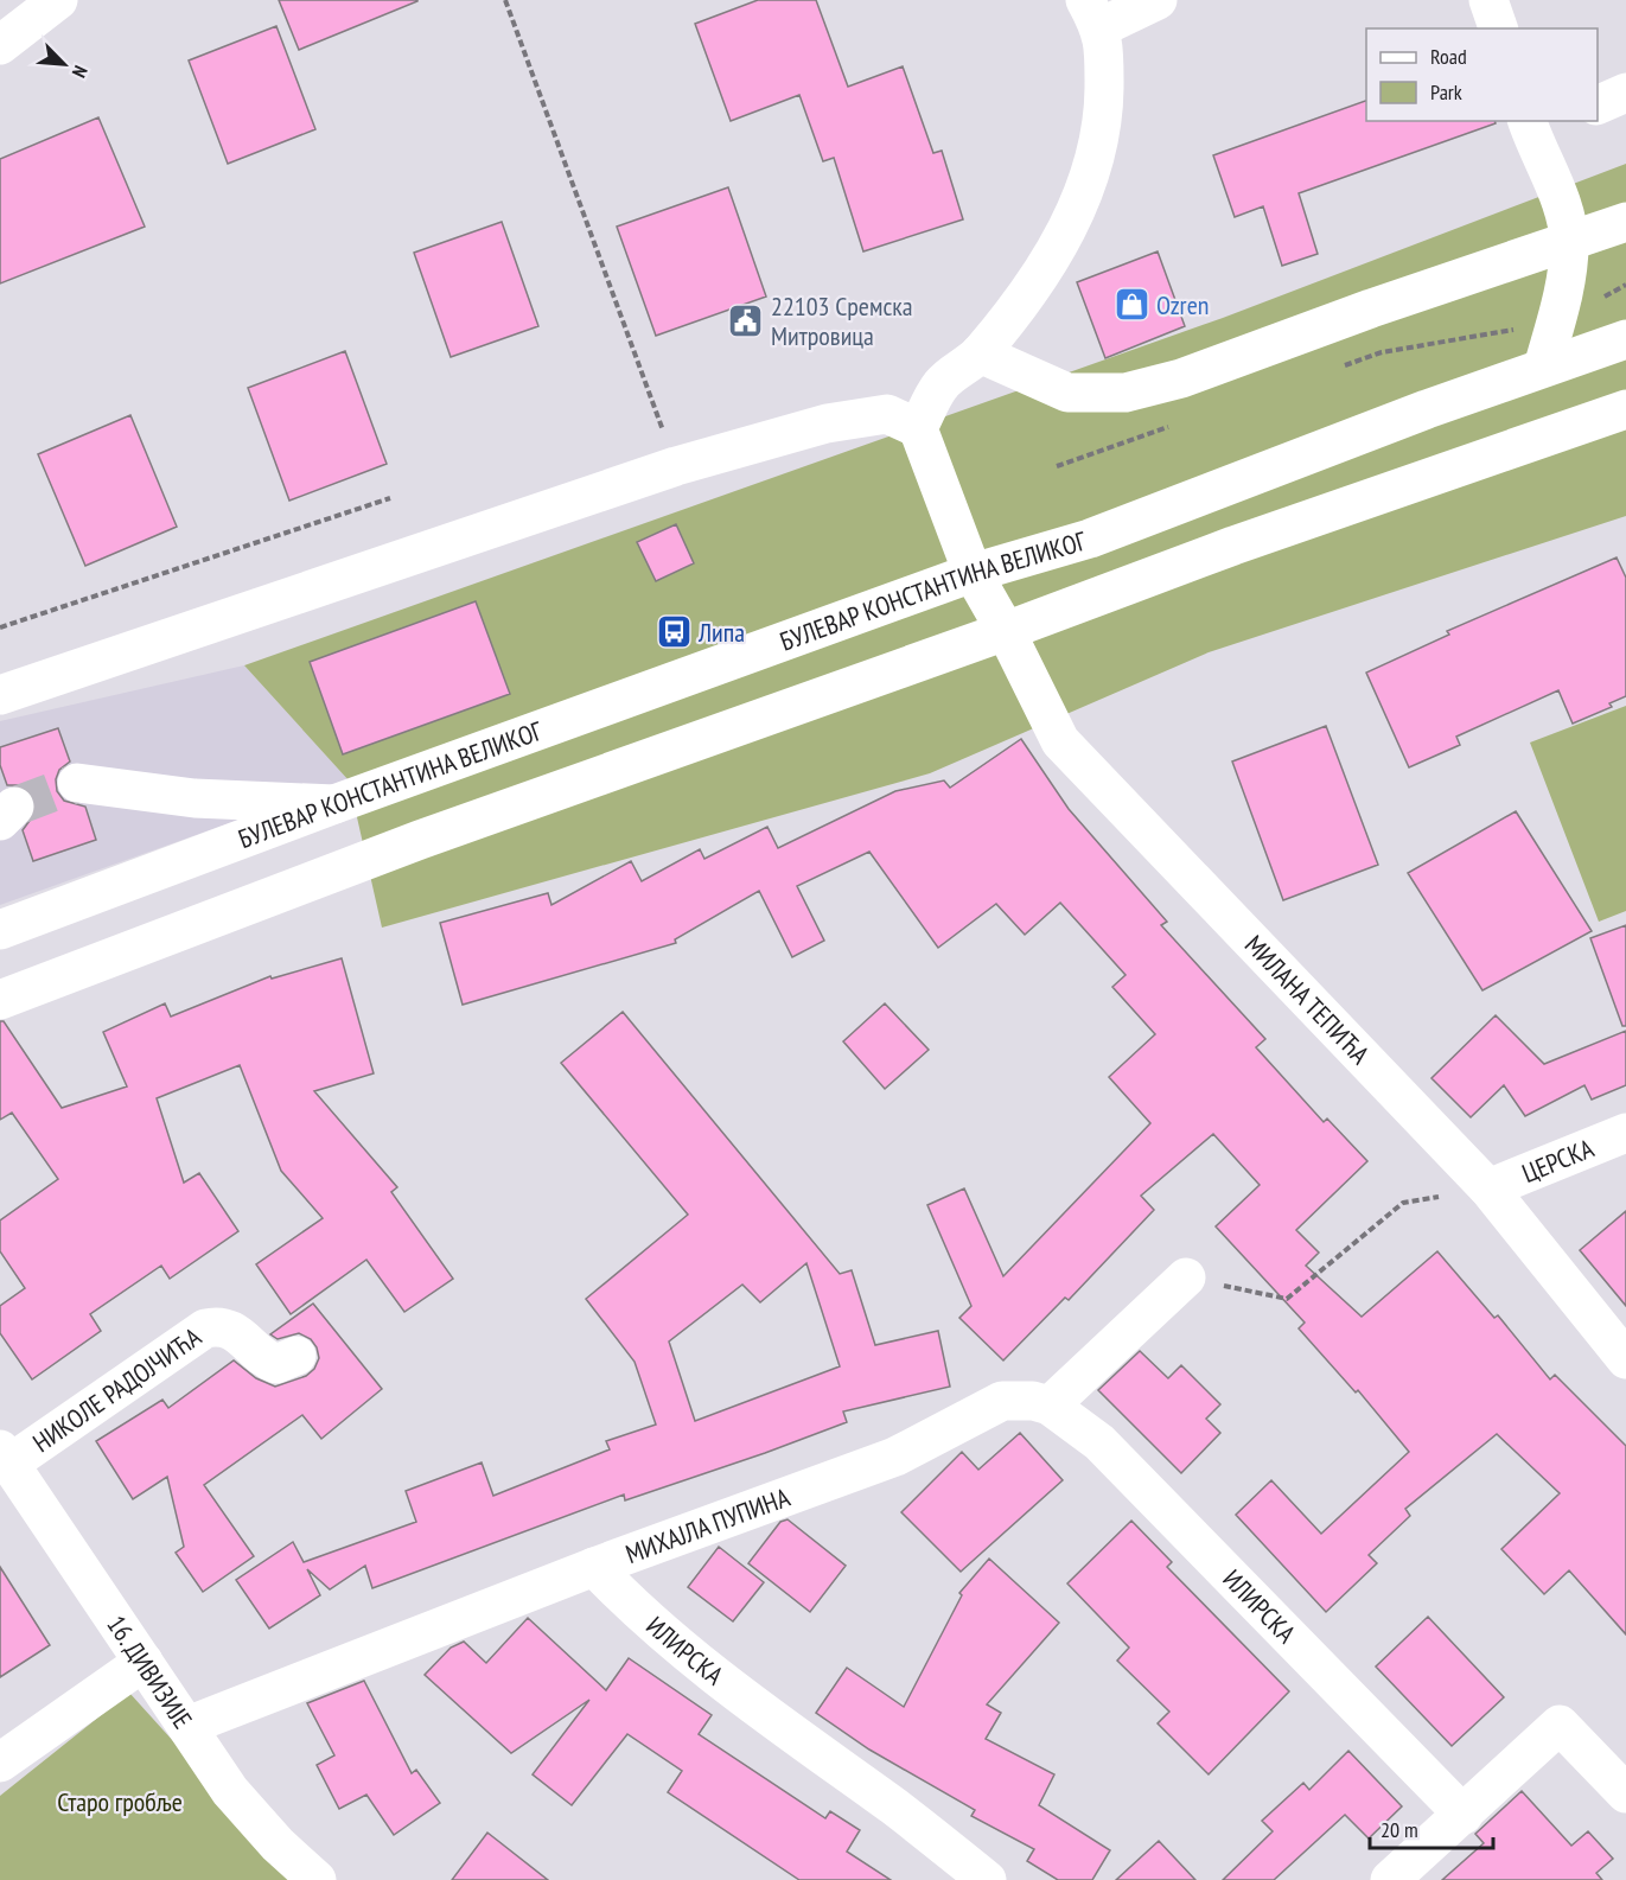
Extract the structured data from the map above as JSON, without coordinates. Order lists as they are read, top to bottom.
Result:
{
  "streets": {
    "street": [
      "БУЛЕВАР КОНСТАНТИНА ВЕЛИКОГ",
      "МИЛАНА ТЕПИЋА",
      "ЦЕРСКА",
      "НИКОЛЕ РАДОЈЧИЋА",
      "МИХАЈЛА ПУПИНА",
      "ИЛИРСКА",
      "16. ДИВИЗИЈЕ"
    ]
  },
  "crossings": [
    ["БУЛЕВАР КОНСТАНТИНА ВЕЛИКОГ", "МИЛАНА ТЕПИЋА"],
    ["МИЛАНА ТЕПИЋА", "ЦЕРСКА"],
    ["НИКОЛЕ РАДОЈЧИЋА", "16. ДИВИЗИЈЕ"],
    ["МИХАЈЛА ПУПИНА", "ИЛИРСКА"],
    ["МИХАЈЛА ПУПИНА", "16. ДИВИЗИЈЕ"]
  ],
  "parks": ["Старо гробље"],
  "places": {
    "shop": ["Ozren"],
    "public building": ["22103 Сремска Митровица"],
    "bus stop": ["Липа"]
  },
  "legend": ["Road", "Park"],
  "scale_bar": "20 m",
  "north": "bottom right"
}
